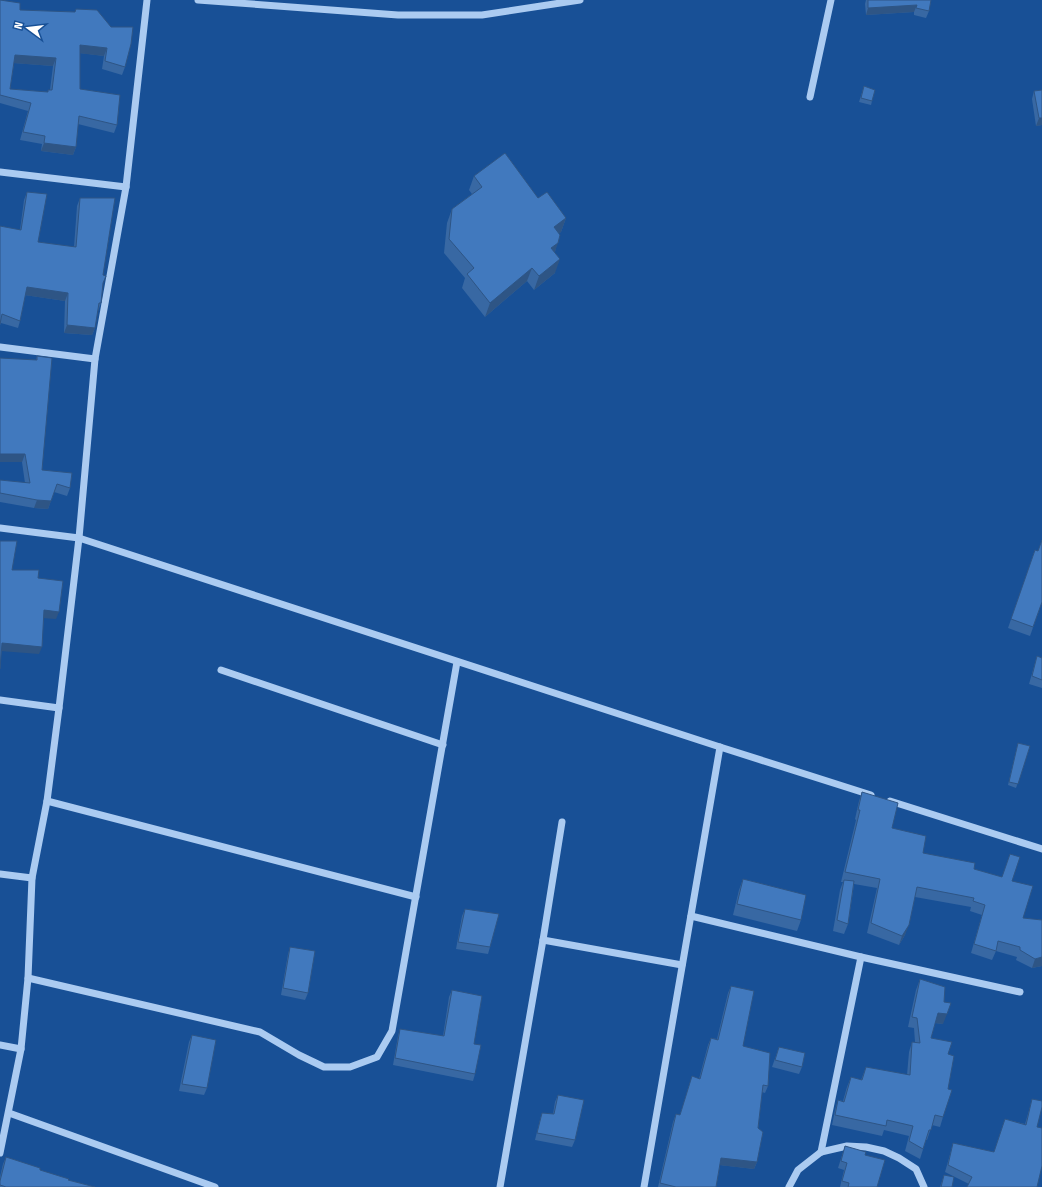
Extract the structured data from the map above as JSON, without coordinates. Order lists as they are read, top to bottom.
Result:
{
  "north": "left"
}
